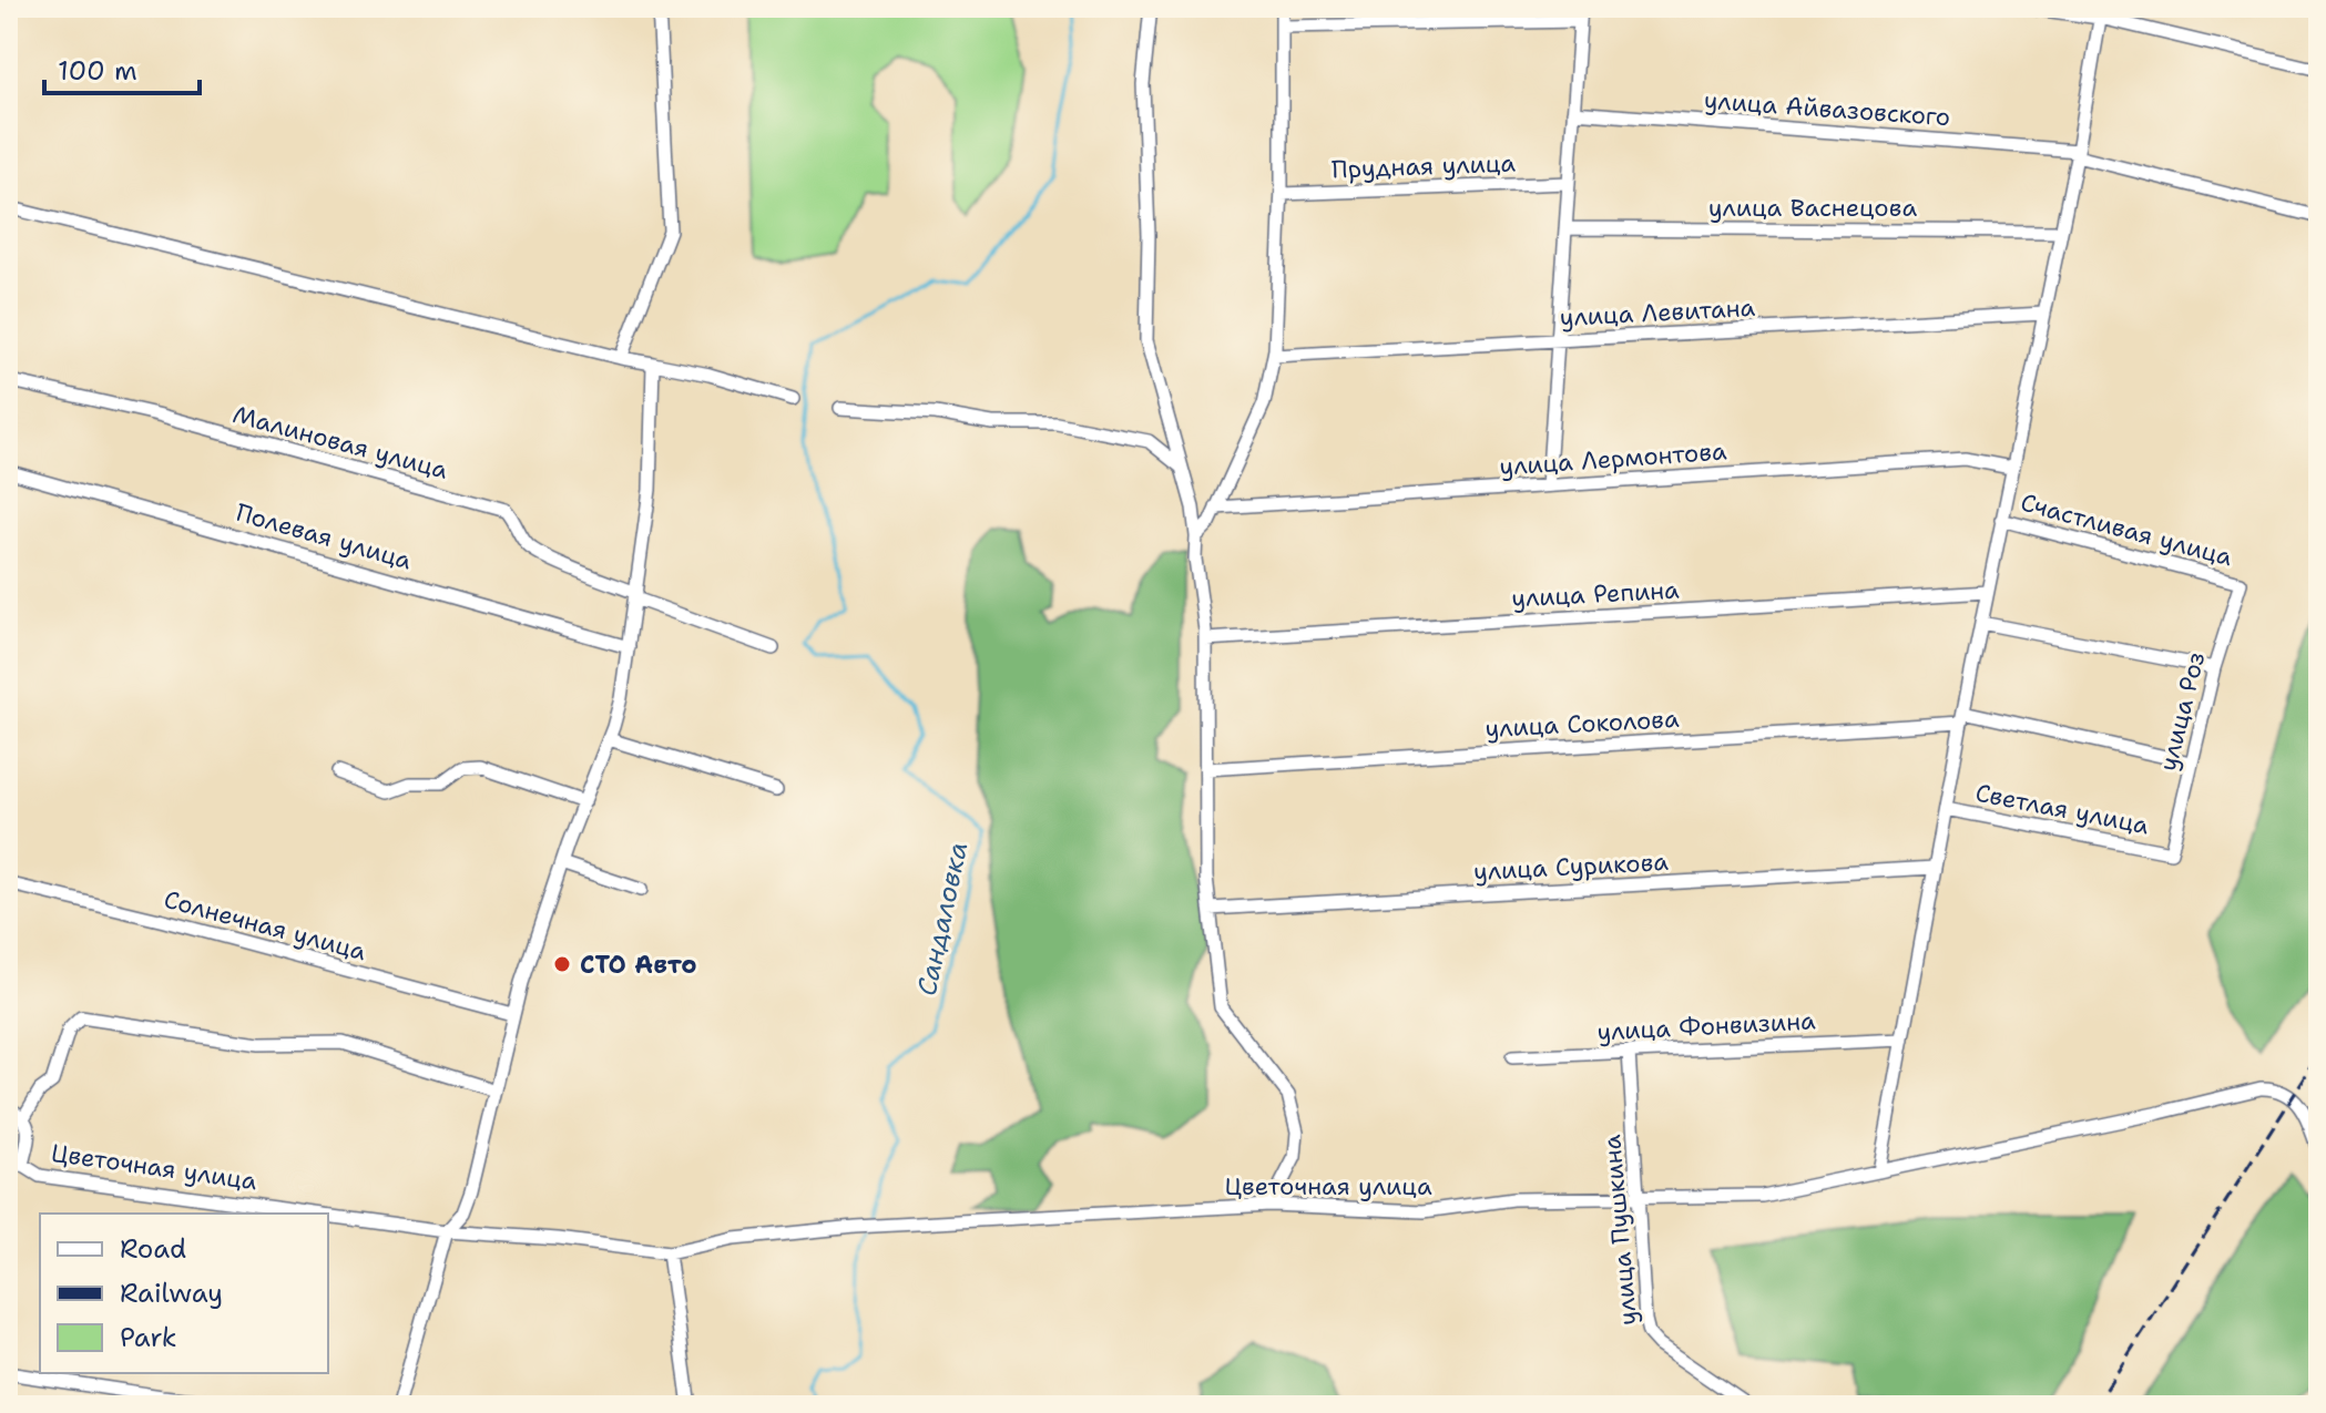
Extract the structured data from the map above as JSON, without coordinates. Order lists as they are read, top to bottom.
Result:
{
  "streets": {
    "street": [
      "улица Айвазовского",
      "Прудная улица",
      "улица Васнецова",
      "улица Левитана",
      "Малиновая улица",
      "улица Лермонтова",
      "Счастливая улица",
      "Полевая улица",
      "улица Репина",
      "улица Роз",
      "улица Соколова",
      "Светлая улица",
      "улица Сурикова",
      "Солнечная улица",
      "улица Фонвизина",
      "Цветочная улица",
      "улица Пушкина"
    ]
  },
  "crossings": [
    ["Счастливая улица", "улица Роз"],
    ["улица Роз", "улица Соколова"],
    ["улица Роз", "Светлая улица"],
    ["улица Фонвизина", "улица Пушкина"],
    ["Цветочная улица", "улица Пушкина"]
  ],
  "water": ["Сандаловка"],
  "places": ["СТО Авто"],
  "legend": ["Road", "Railway", "Park"],
  "scale_bar": "100 m"
}
